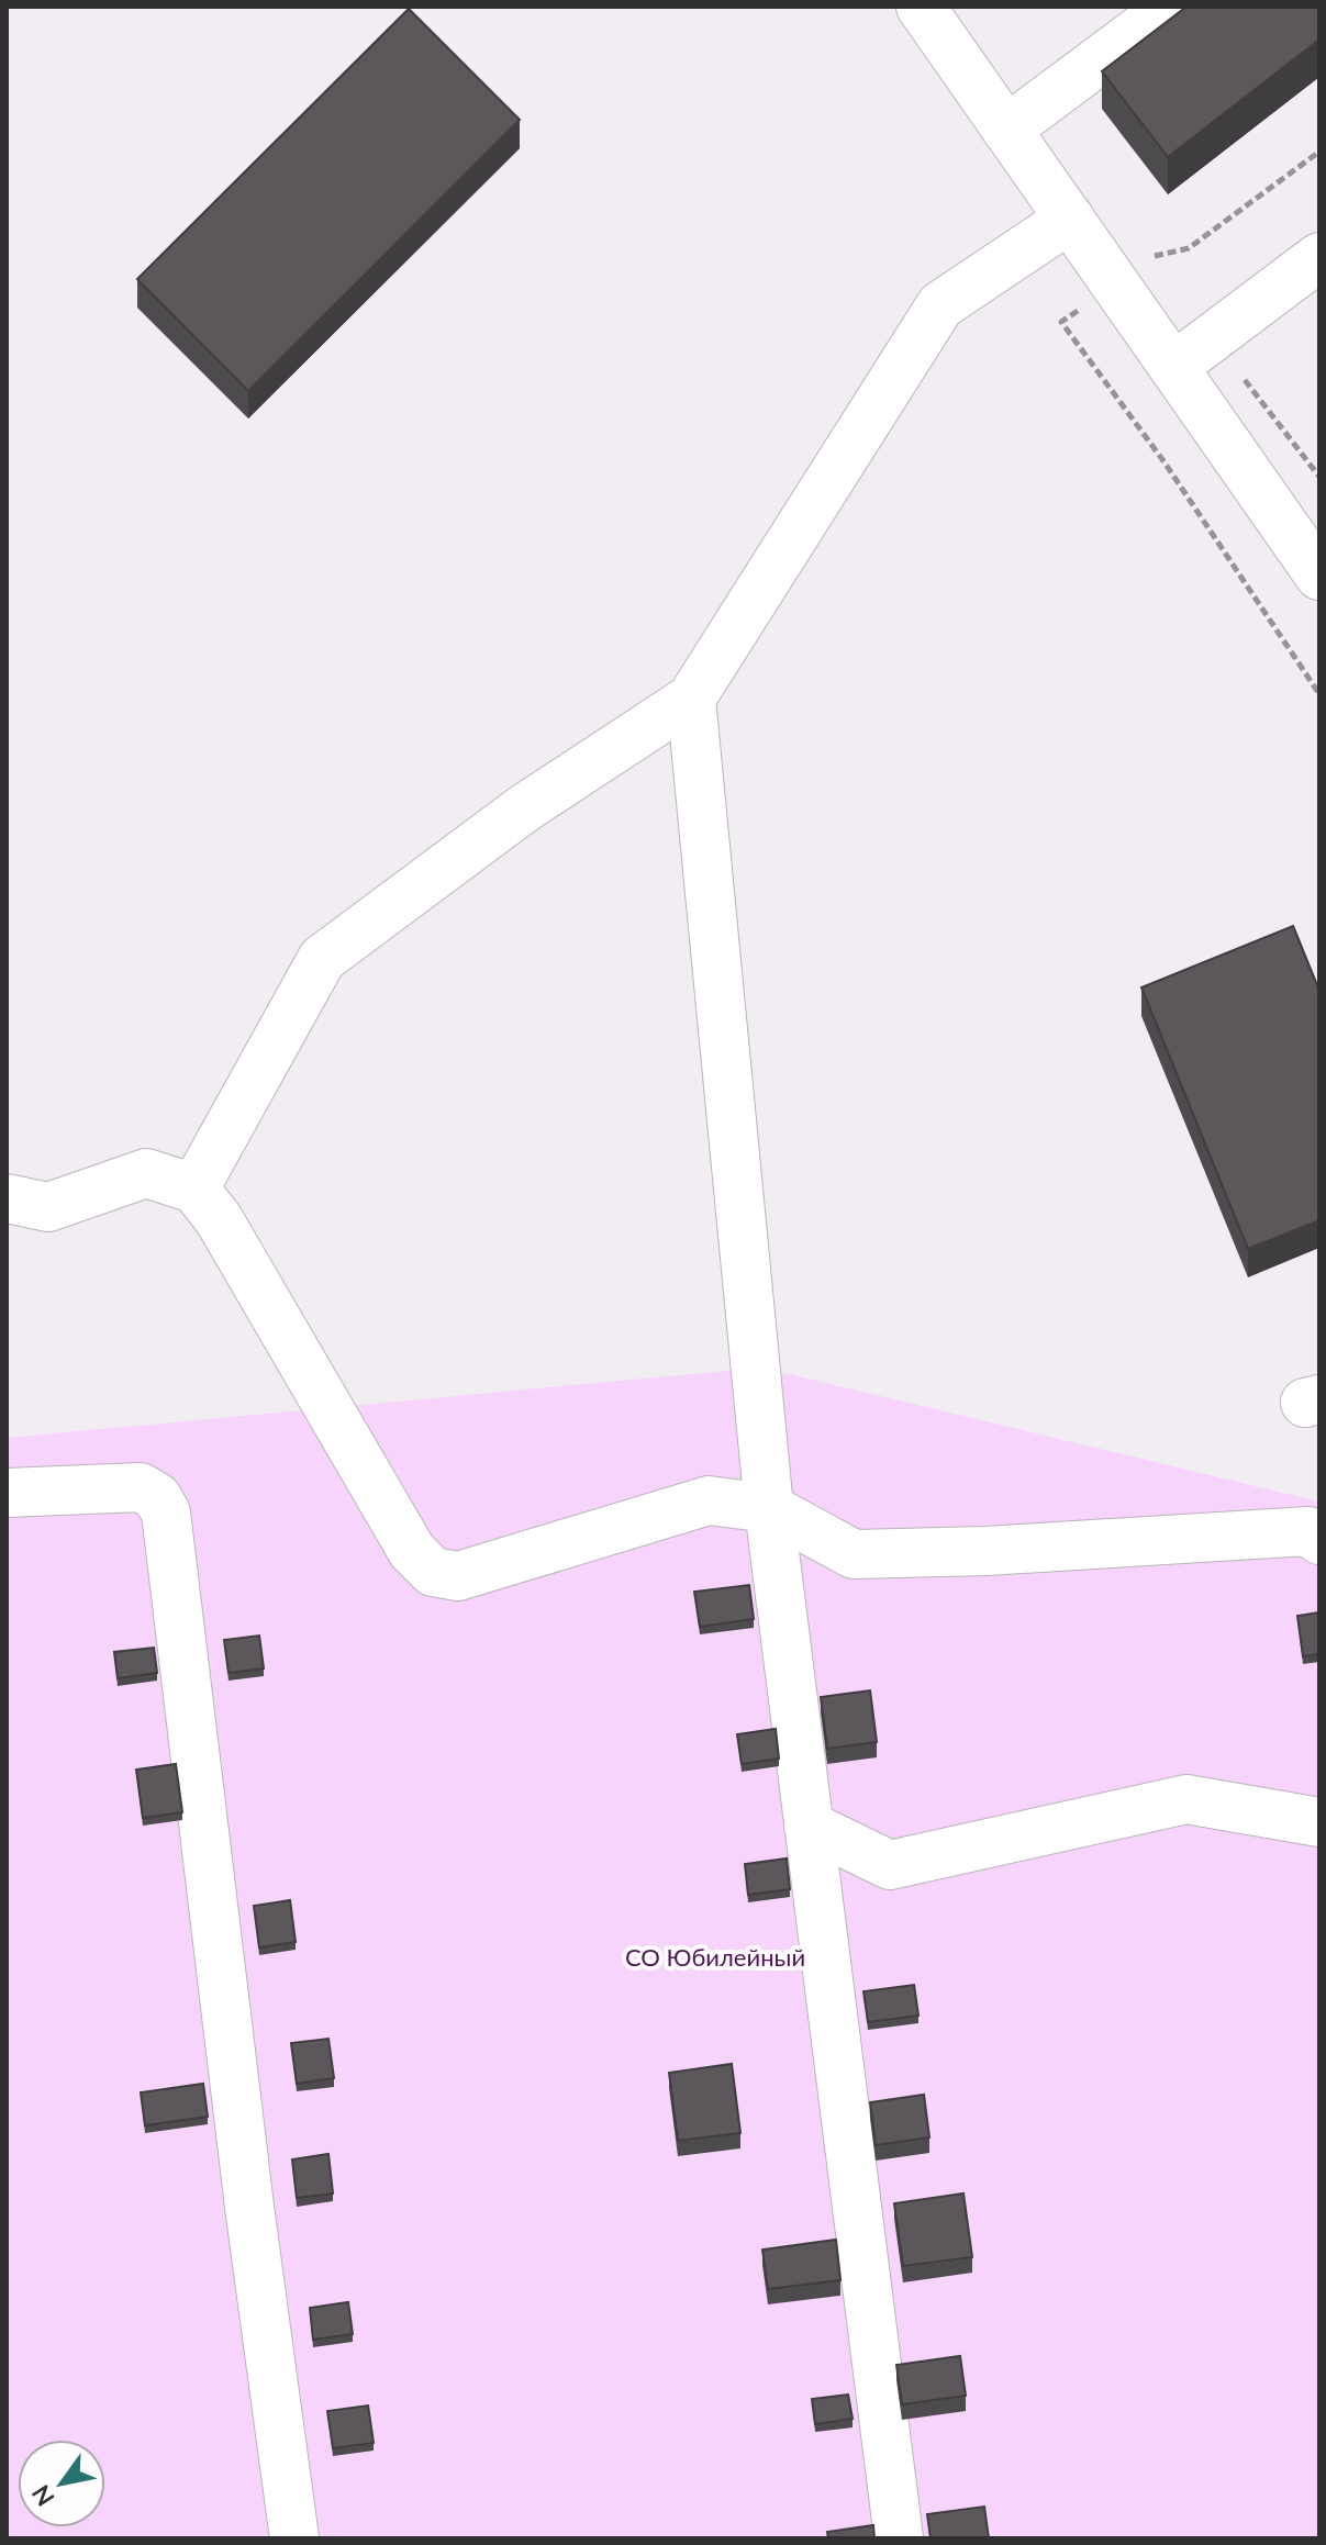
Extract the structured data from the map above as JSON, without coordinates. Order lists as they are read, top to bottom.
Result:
{
  "parks": ["СО Юбилейный"],
  "north": "bottom left"
}
